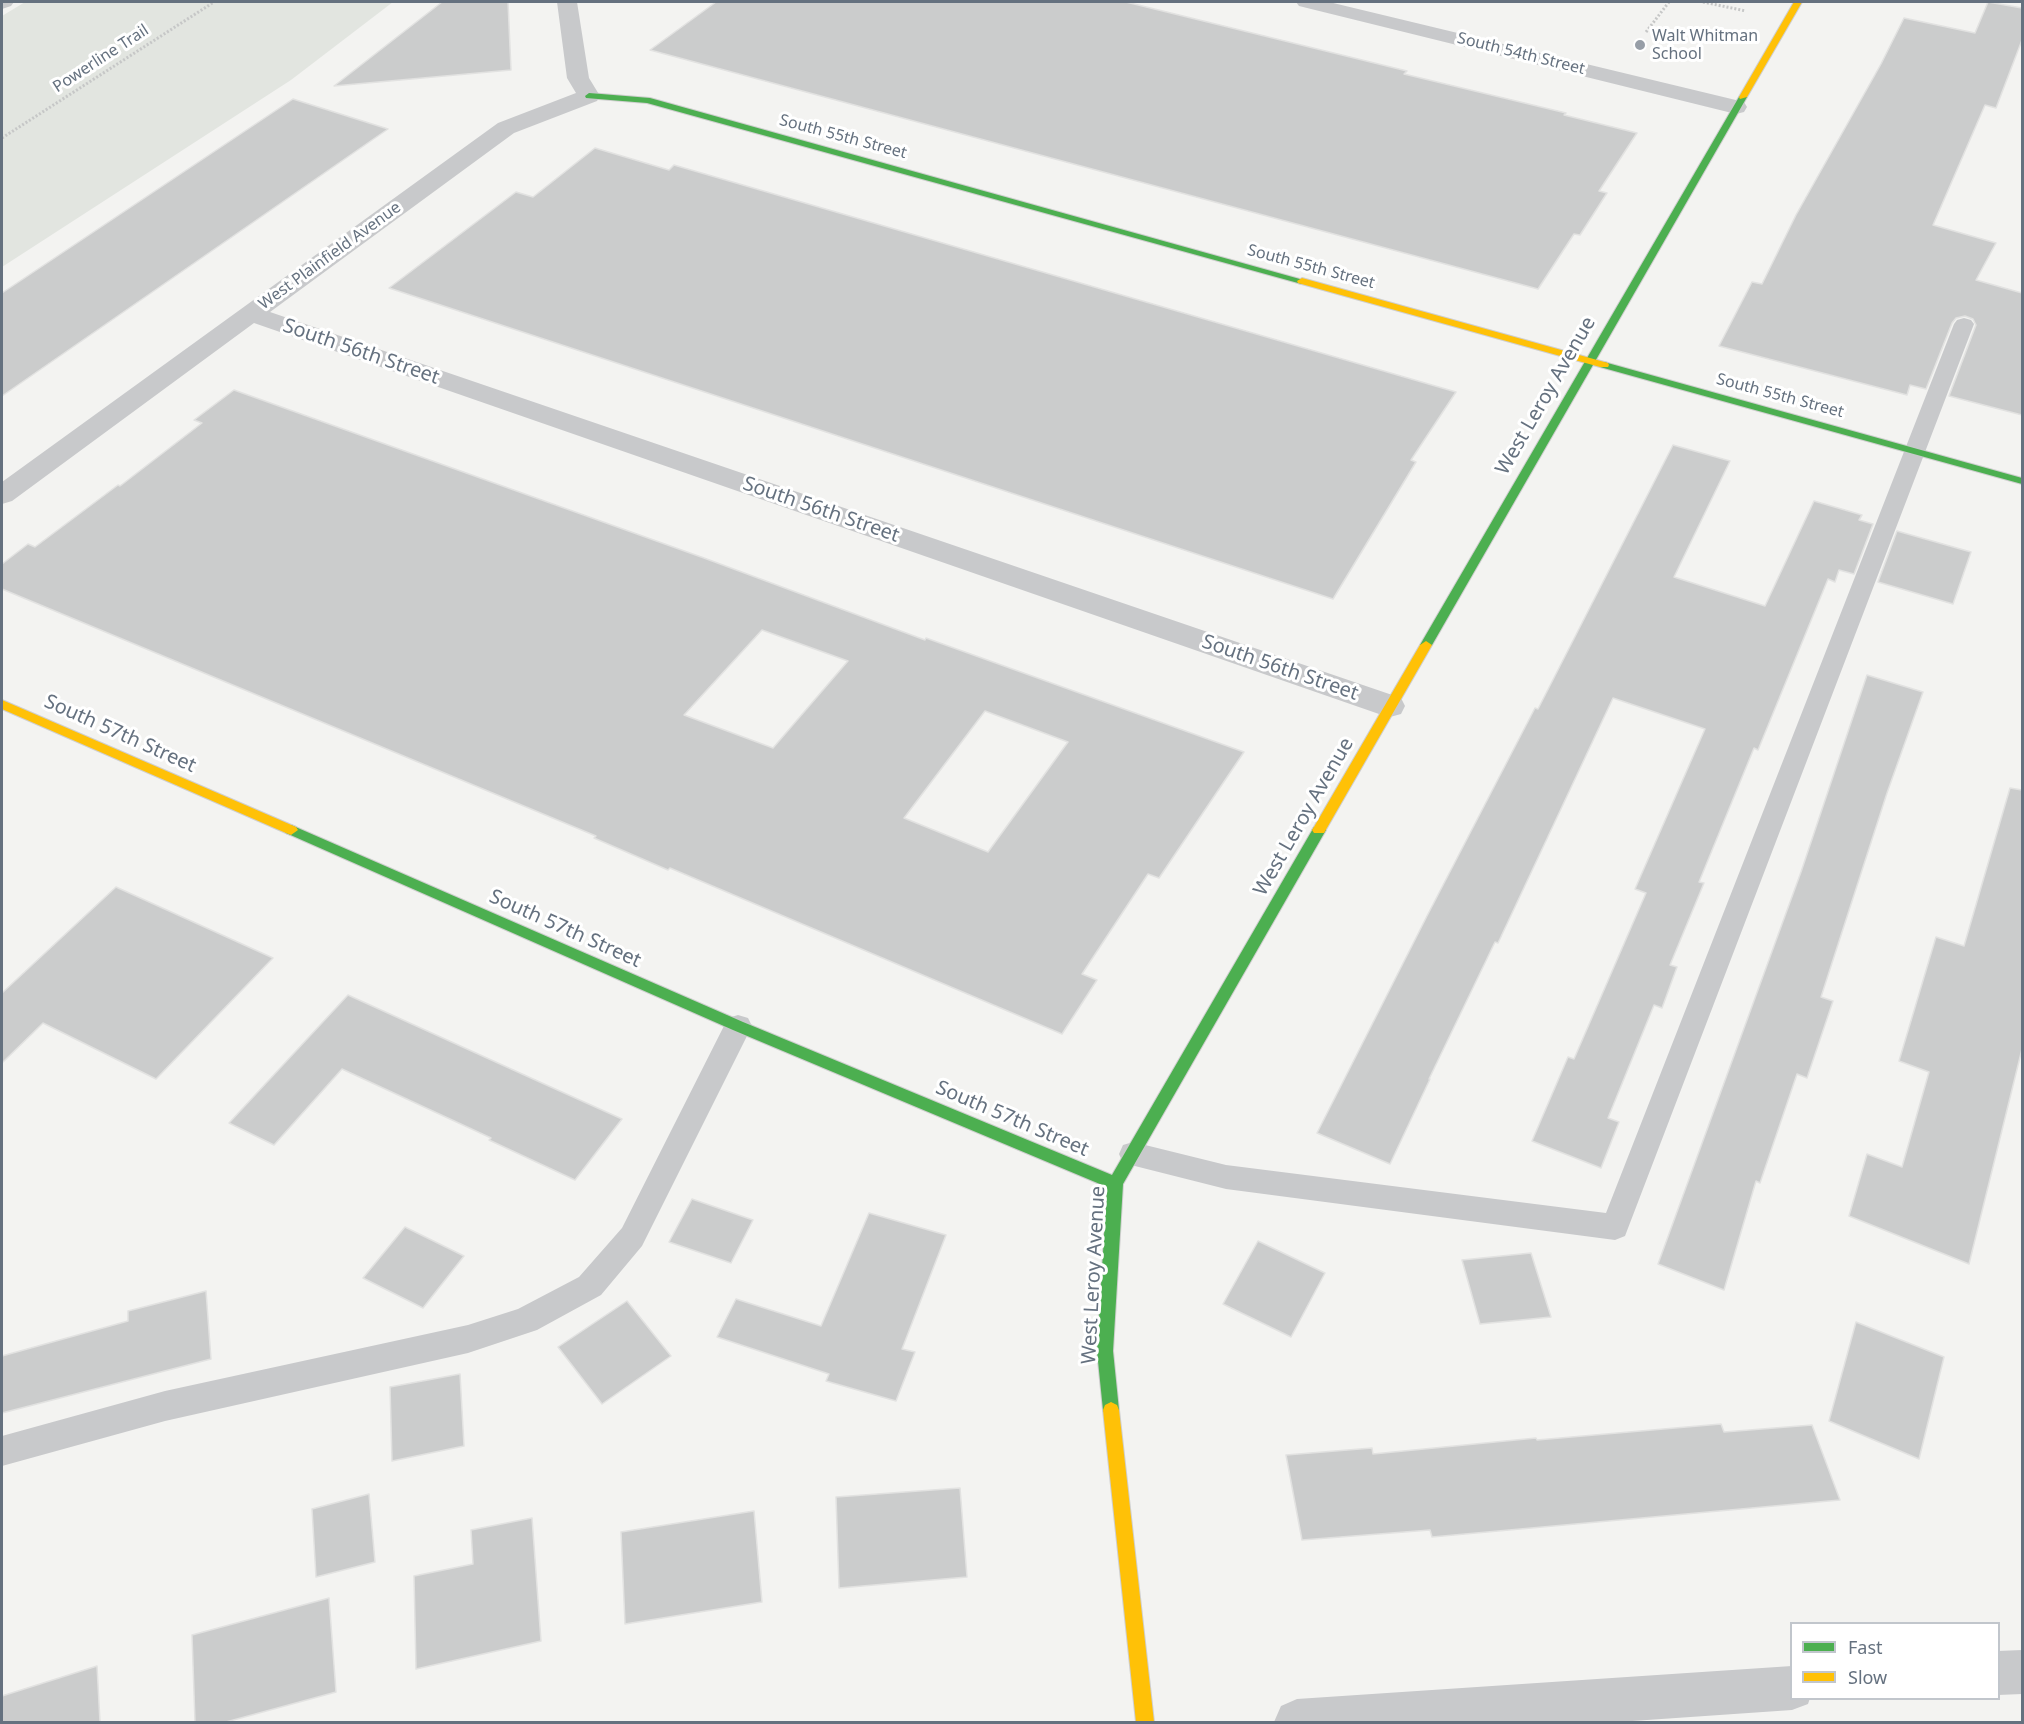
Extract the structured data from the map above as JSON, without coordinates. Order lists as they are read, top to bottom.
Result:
{
  "streets": {
    "street": [
      "South 54th Street",
      "South 55th Street",
      "West Plainfield Avenue",
      "South 56th Street",
      "West Leroy Avenue",
      "South 57th Street"
    ],
    "path": ["Powerline Trail"]
  },
  "crossings": [
    ["South 54th Street", "West Leroy Avenue"],
    ["South 55th Street", "West Plainfield Avenue"],
    ["South 55th Street", "West Leroy Avenue"],
    ["West Plainfield Avenue", "South 56th Street"],
    ["South 56th Street", "West Leroy Avenue"],
    ["West Leroy Avenue", "South 57th Street"]
  ],
  "places": ["Walt Whitman School"],
  "legend": ["Fast", "Slow"]
}
